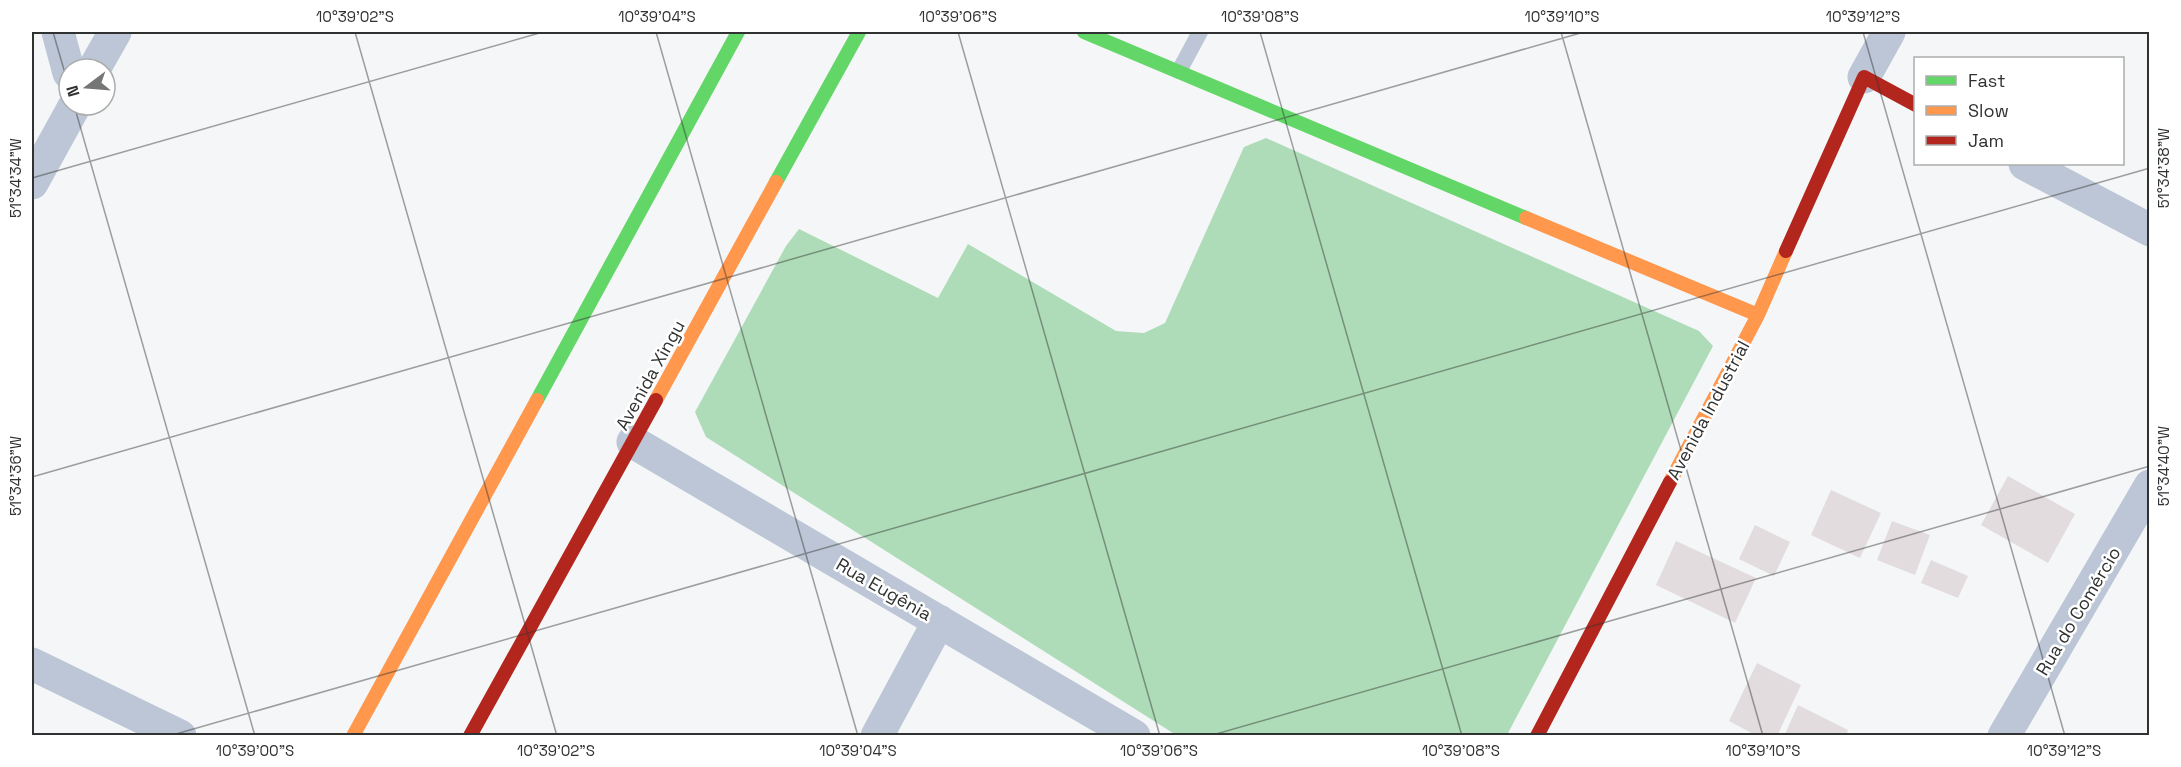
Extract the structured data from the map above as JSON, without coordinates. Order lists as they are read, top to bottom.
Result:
{
  "streets": {
    "main road": ["Avenida Xingu", "Avenida Industrial"],
    "street": ["Rua Eugênia", "Rua do Comércio"]
  },
  "crossings": [
    ["Avenida Xingu", "Rua Eugênia"]
  ],
  "legend": ["Fast", "Slow", "Jam"],
  "north": "left",
  "coordinates": [
    "10°39'02\"S",
    "10°39'04\"S",
    "10°39'06\"S",
    "10°39'08\"S",
    "10°39'10\"S",
    "10°39'12\"S",
    "51°34'38\"W",
    "51°34'34\"W",
    "51°34'40\"W",
    "51°34'36\"W",
    "10°39'00\"S"
  ]
}
